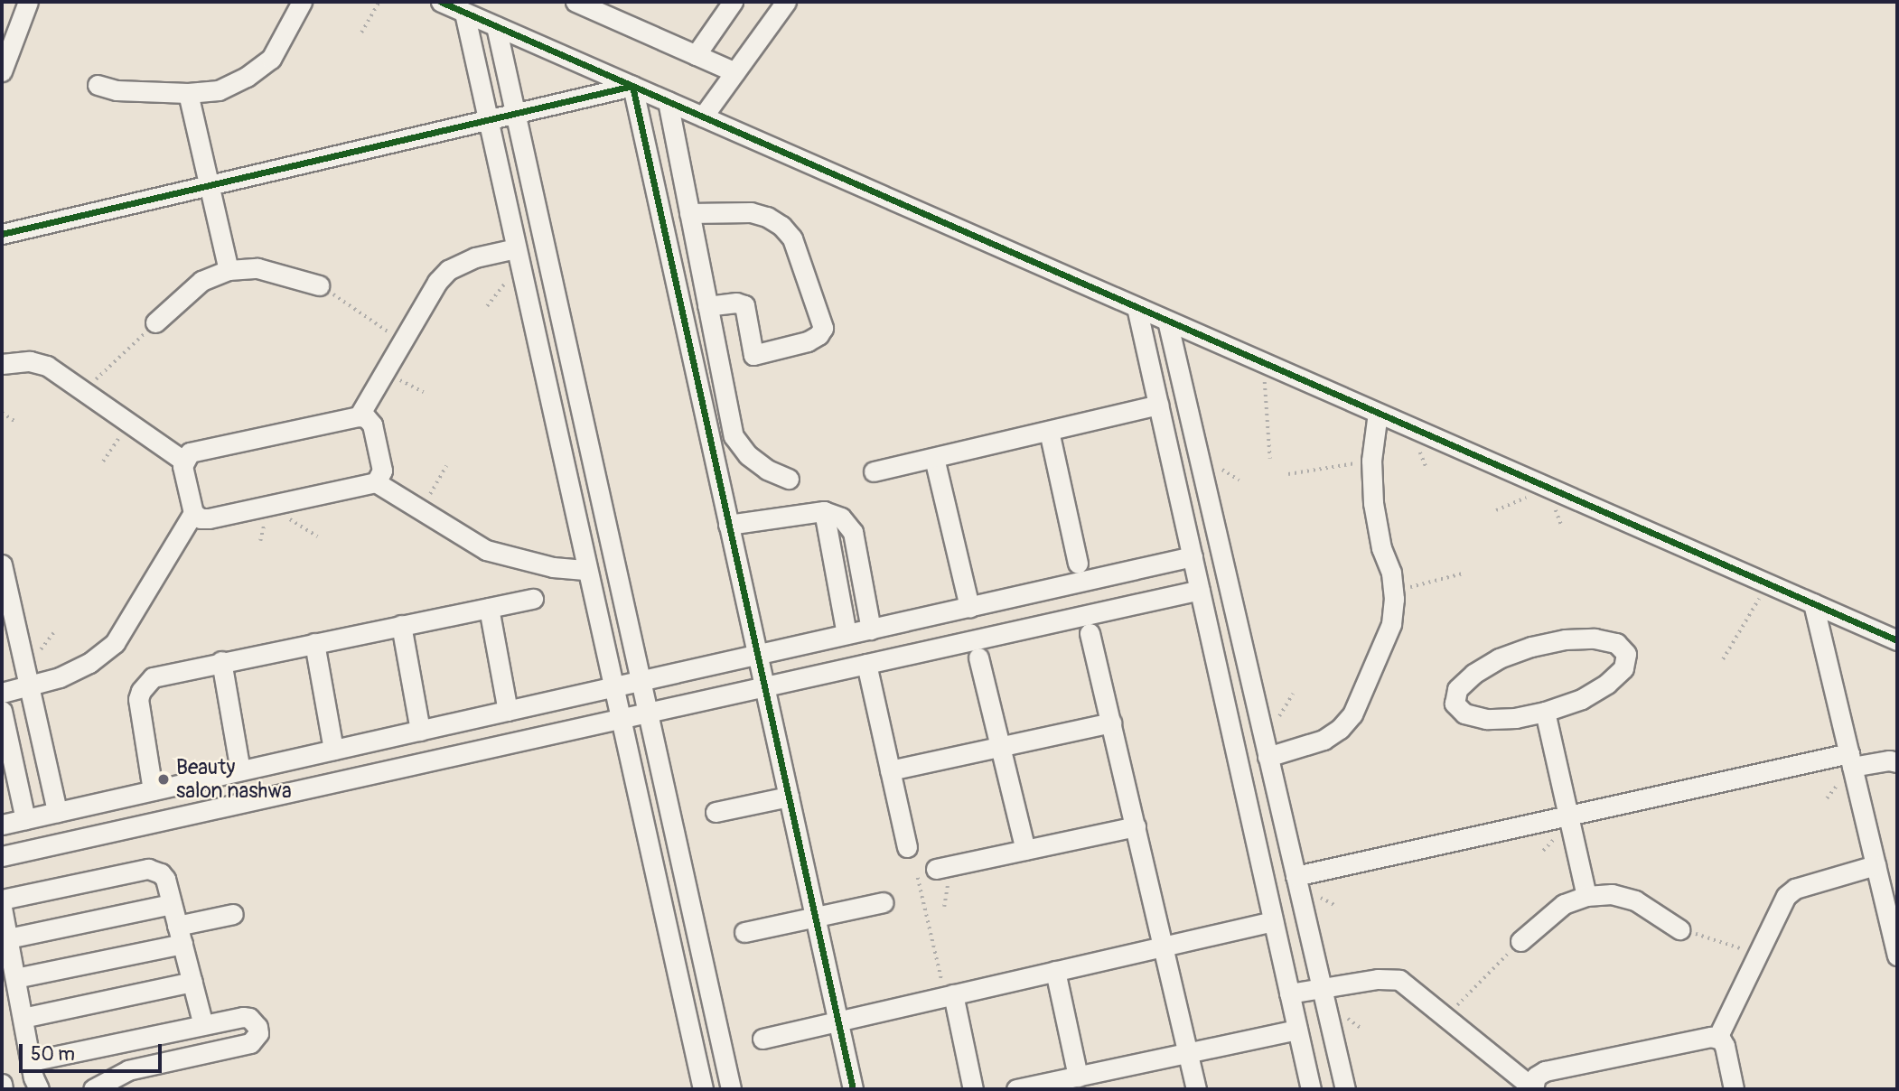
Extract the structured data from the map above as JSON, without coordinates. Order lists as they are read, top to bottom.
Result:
{
  "places": ["Beauty salon nashwa"],
  "scale_bar": "50 m"
}
